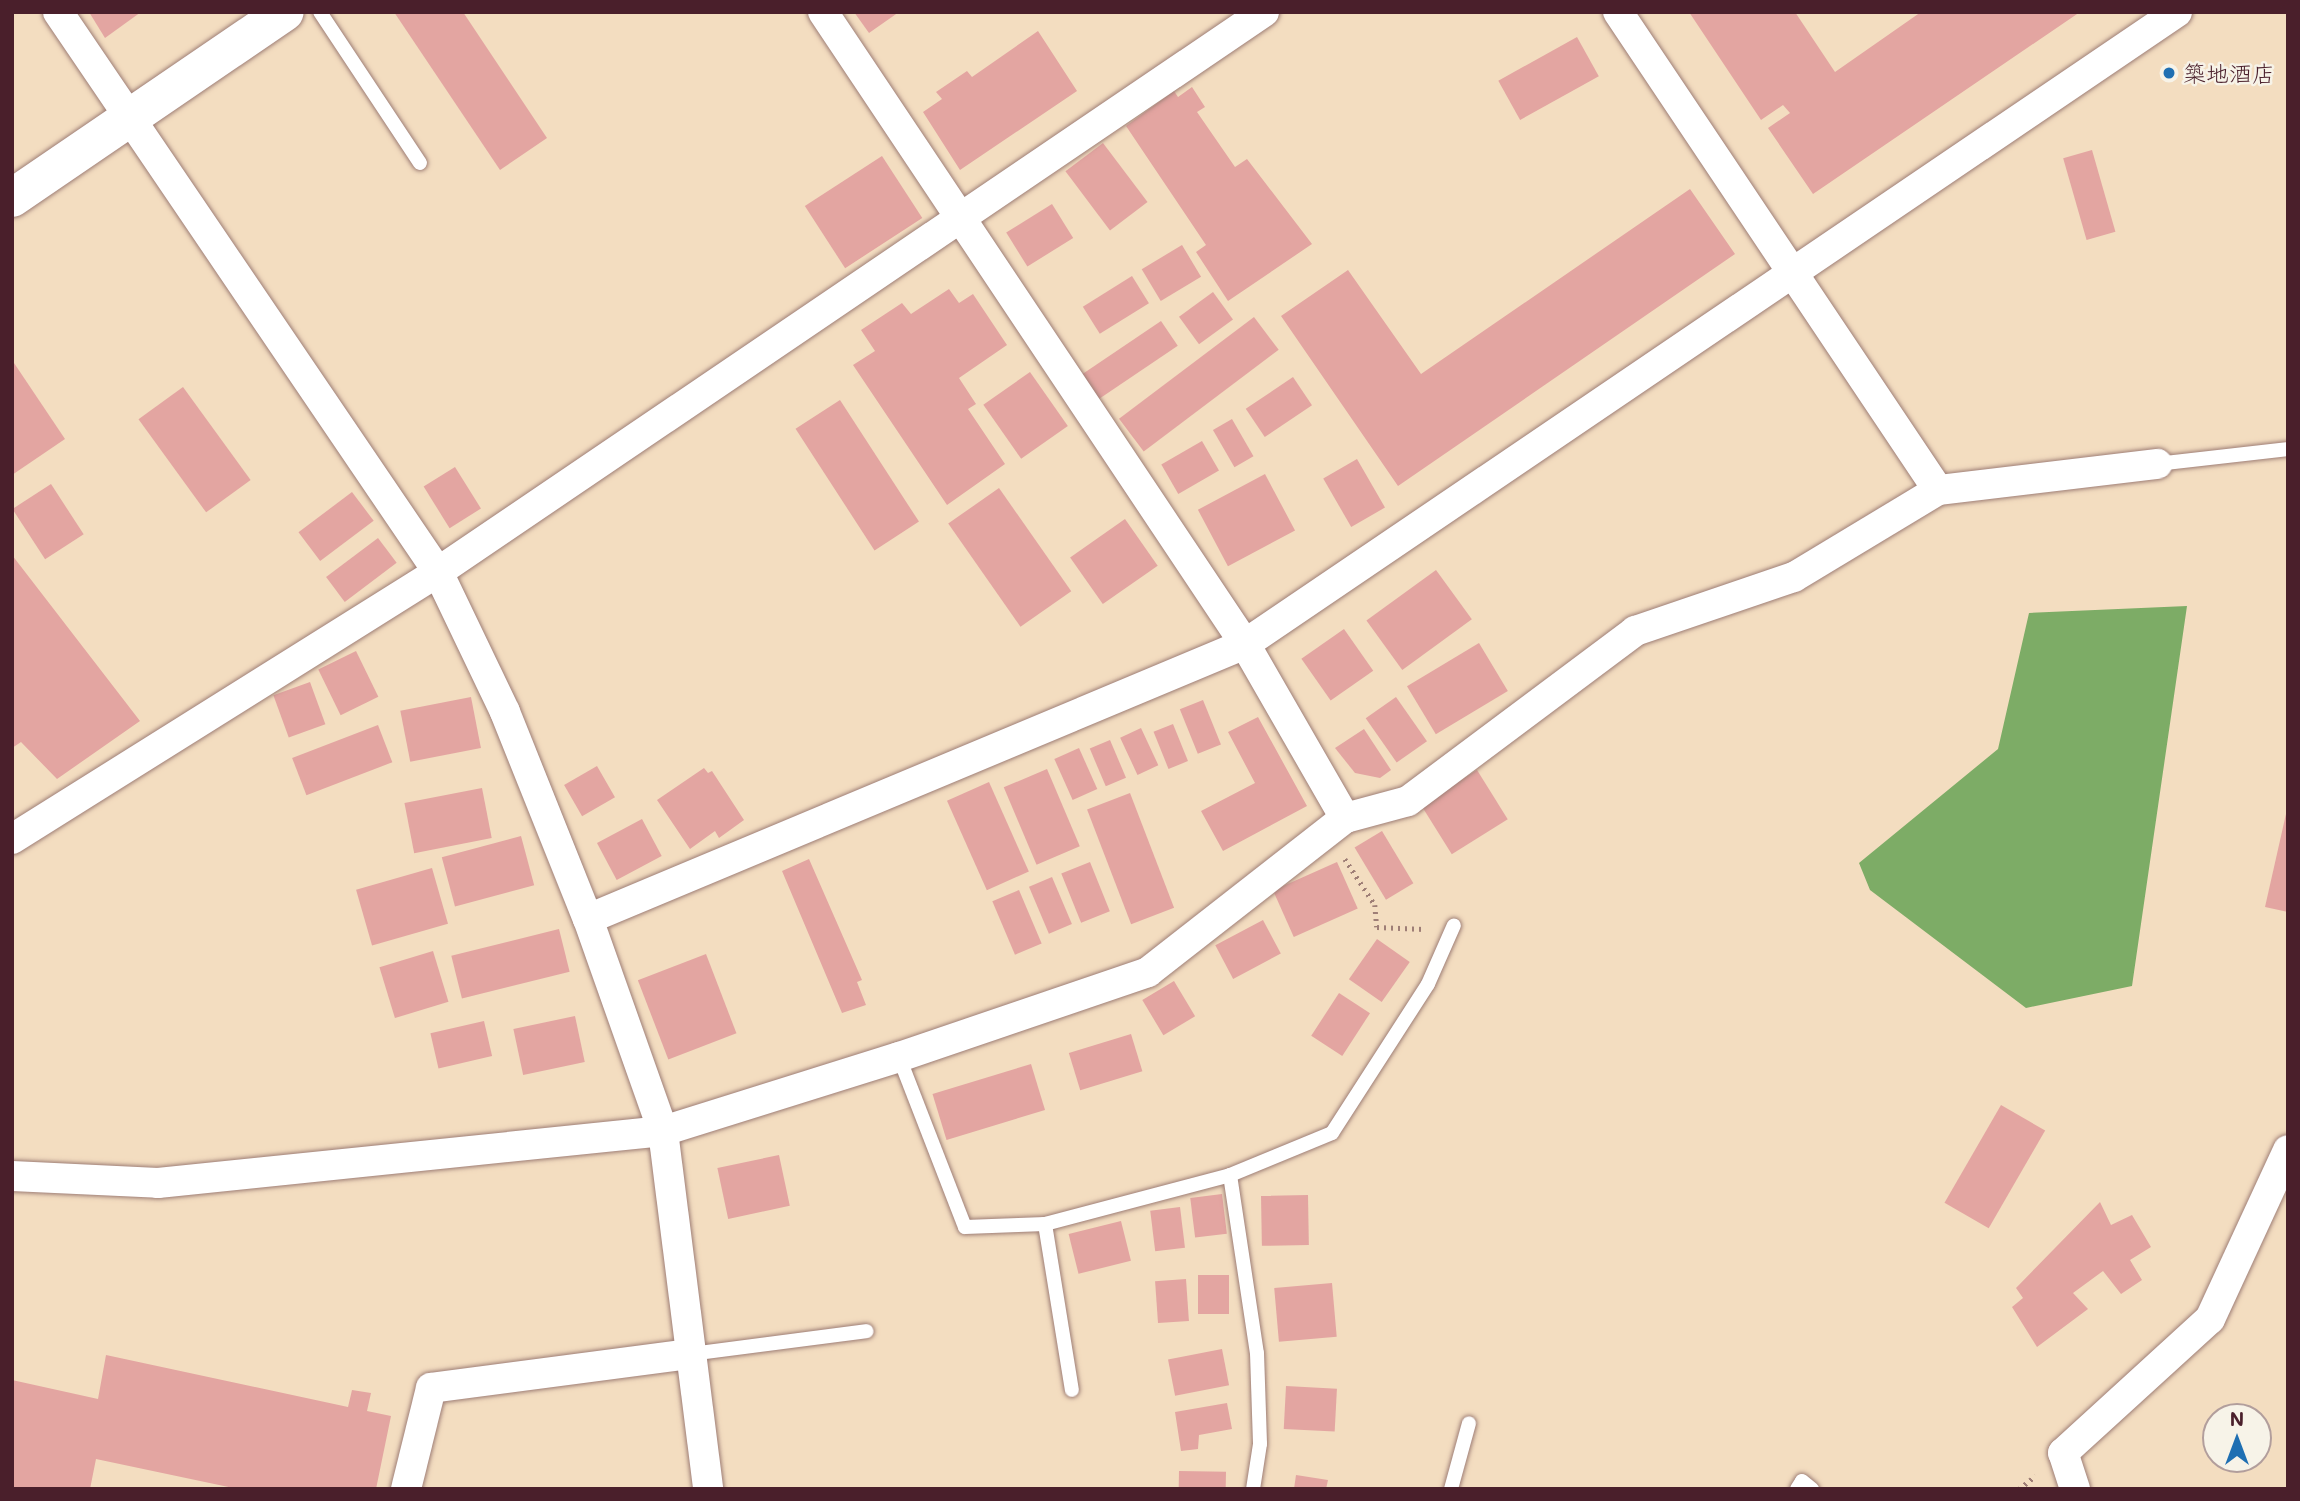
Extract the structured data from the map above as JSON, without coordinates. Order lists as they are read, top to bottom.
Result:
{
  "places": ["築地酒店"],
  "north": "top"
}
